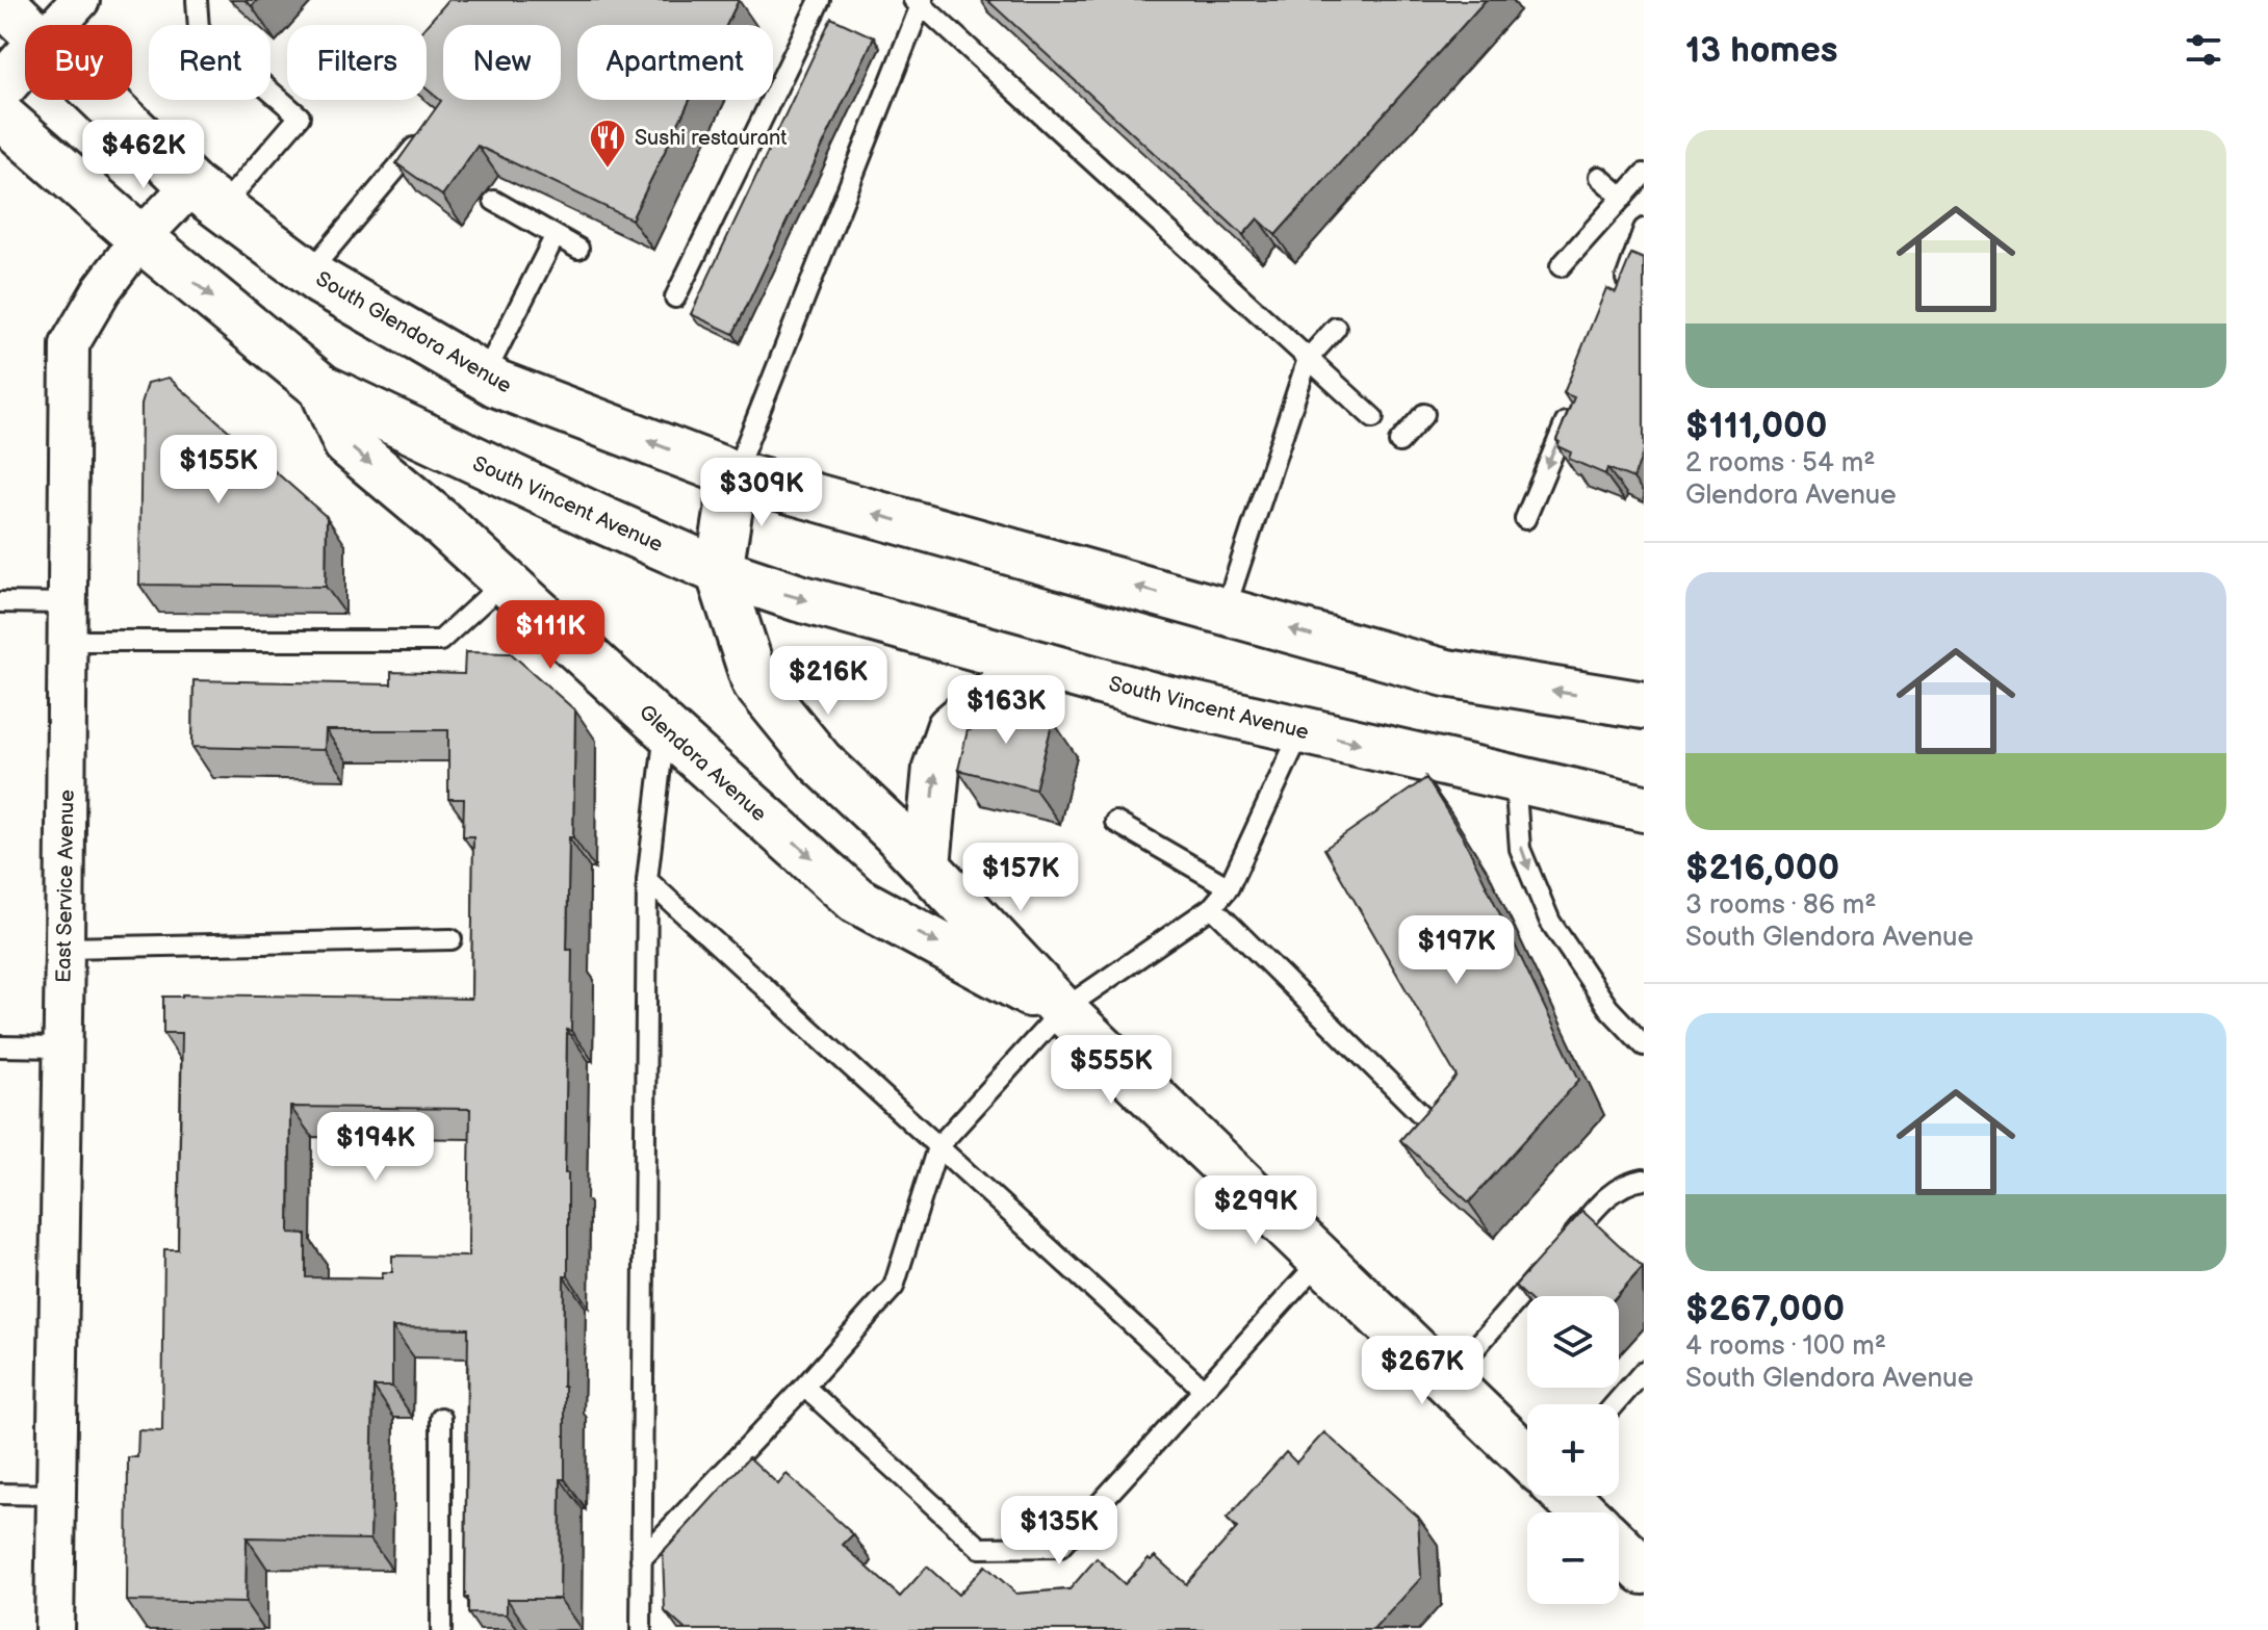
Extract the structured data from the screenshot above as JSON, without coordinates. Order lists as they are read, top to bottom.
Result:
{
  "streets": {
    "main road": ["South Glendora Avenue", "South Vincent Avenue", "Glendora Avenue"],
    "street": ["East Service Avenue"]
  },
  "crossings": [
    ["South Glendora Avenue", "East Service Avenue"],
    ["South Vincent Avenue", "Glendora Avenue"]
  ],
  "places": {
    "restaurant": ["Sushi restaurant"]
  },
  "page": {
    "heading": "13 homes",
    "chip": [
      "Buy",
      "Rent",
      "Filters",
      "New",
      "Apartment"
    ],
    "list": [
      {
        "name": "$111,000",
        "note": "2 rooms · 54 m² · Glendora Avenue"
      },
      {
        "name": "$216,000",
        "note": "3 rooms · 86 m² · South Glendora Avenue"
      },
      {
        "name": "$267,000",
        "note": "4 rooms · 100 m² · South Glendora Avenue"
      }
    ],
    "price": [
      "$462K",
      "$155K",
      "$309K",
      "$111K",
      "$216K",
      "$163K",
      "$157K",
      "$197K",
      "$555K",
      "$194K",
      "$299K",
      "$267K",
      "$135K"
    ],
    "map_buttons": ["+", "−"]
  }
}
